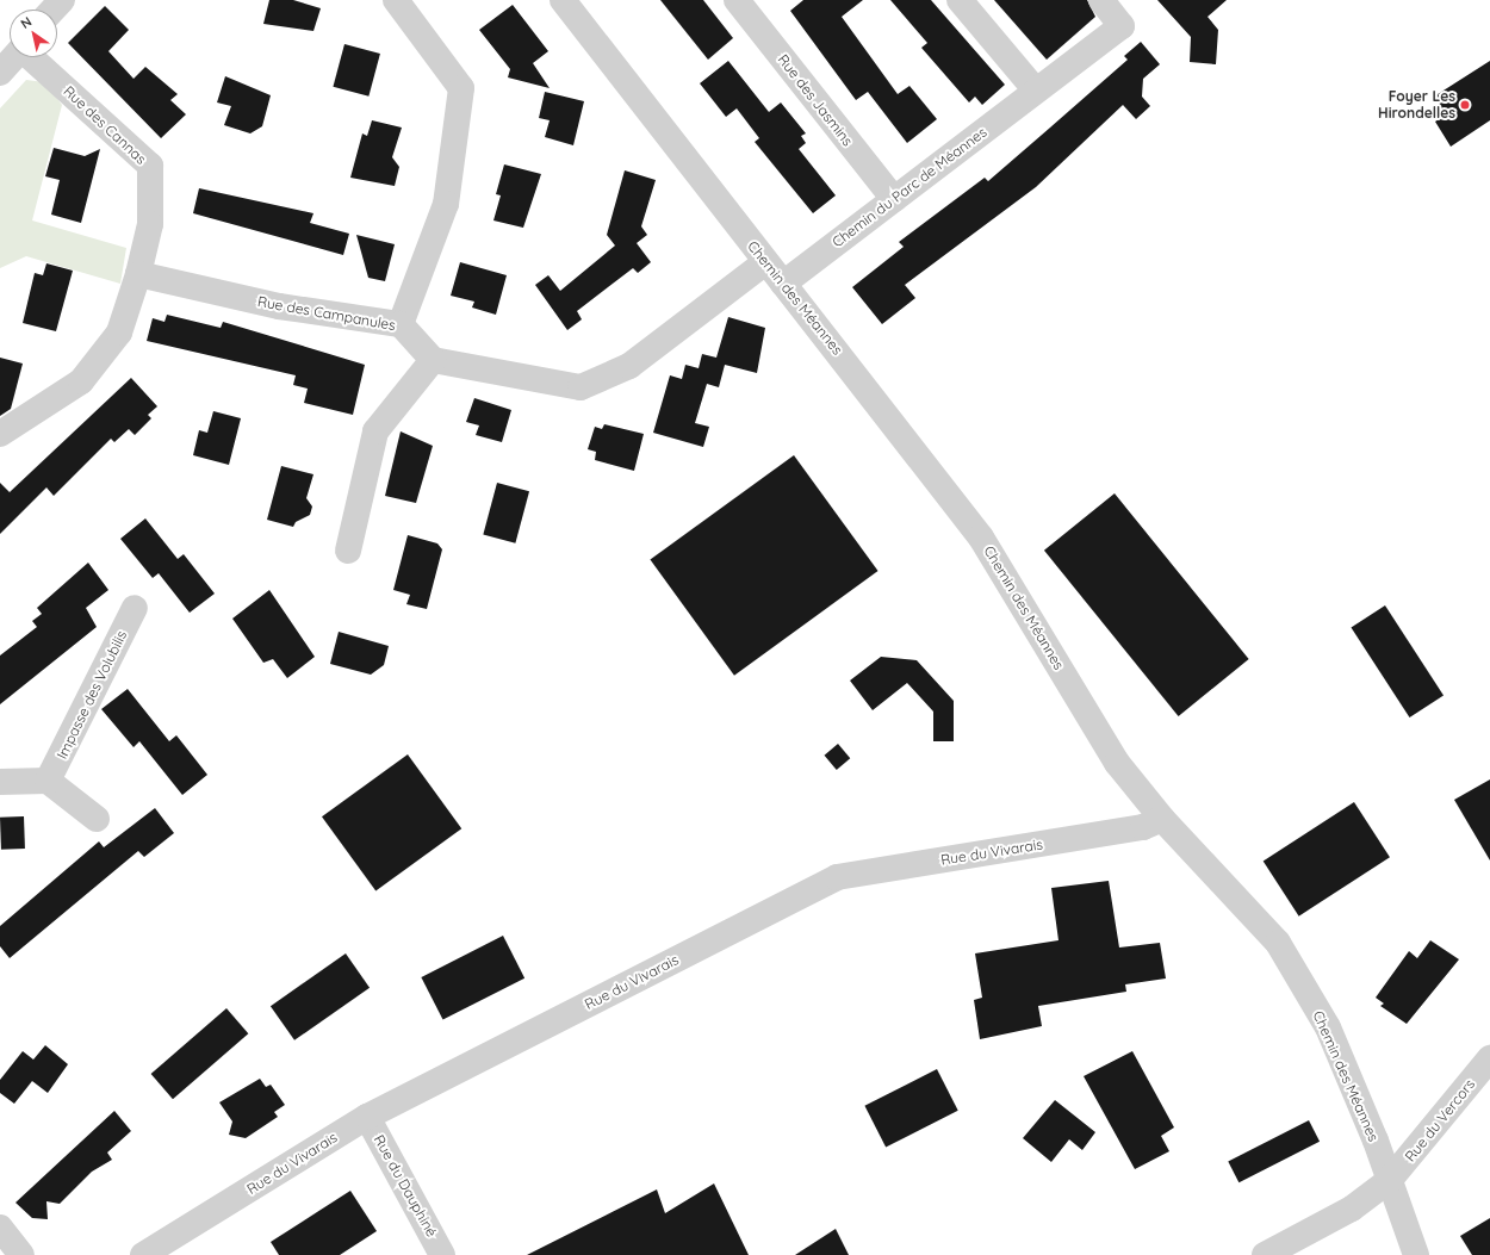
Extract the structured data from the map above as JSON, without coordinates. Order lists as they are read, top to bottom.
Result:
{
  "streets": {
    "street": [
      "Rue des Jasmins",
      "Rue des Cannas",
      "Chemin du Parc de Méannes",
      "Chemin des Méannes",
      "Rue des Campanules",
      "Impasse des Volubilis",
      "Rue du Vivarais",
      "Rue du Vercors",
      "Rue du Dauphiné"
    ]
  },
  "crossings": [
    ["Rue des Jasmins", "Chemin du Parc de Méannes"],
    ["Rue des Cannas", "Rue des Campanules"],
    ["Chemin du Parc de Méannes", "Chemin des Méannes"],
    ["Chemin des Méannes", "Rue du Vivarais"],
    ["Chemin des Méannes", "Rue du Vercors"],
    ["Rue du Vivarais", "Rue du Dauphiné"]
  ],
  "places": ["Foyer Les Hirondelles"],
  "north": "top left"
}
